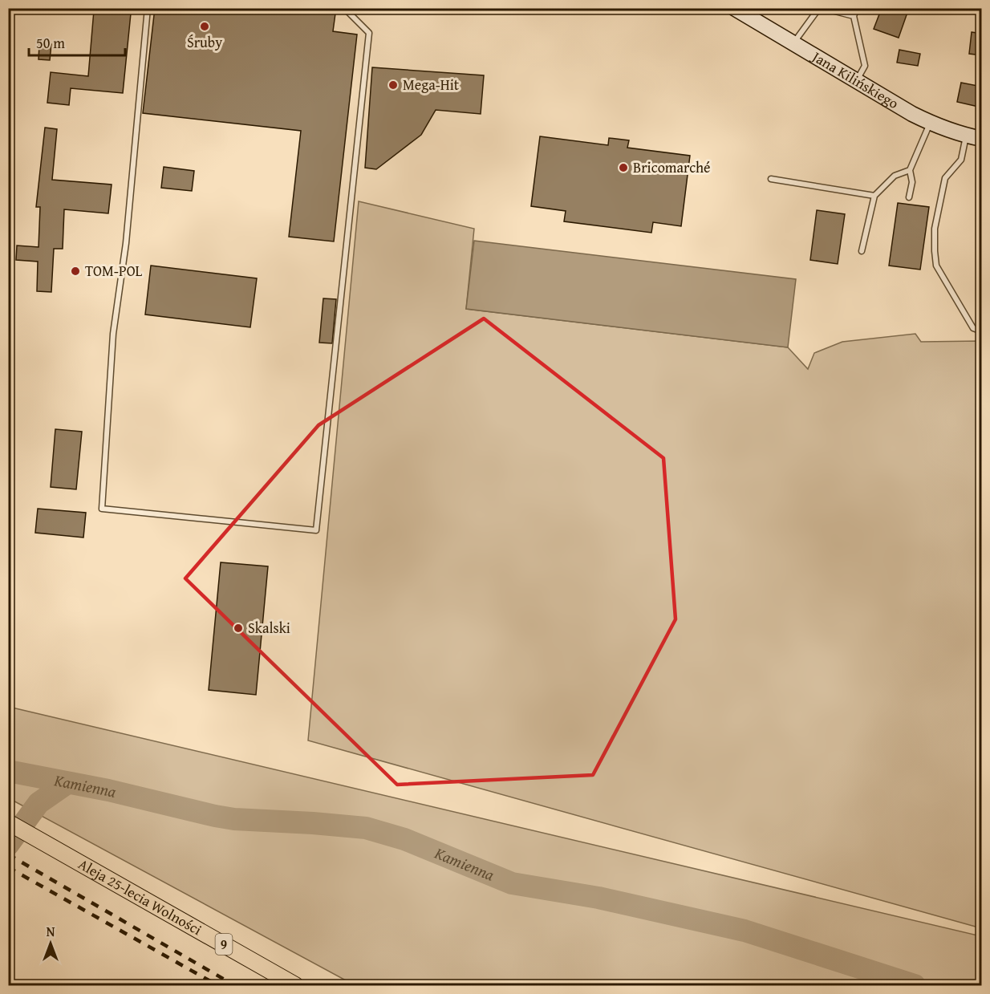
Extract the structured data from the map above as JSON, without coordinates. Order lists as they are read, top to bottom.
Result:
{
  "streets": {
    "main road": ["Aleja 25-lecia Wolności", "9"],
    "street": ["Jana Kilińskiego"]
  },
  "water": ["Kamienna"],
  "places": [
    "Śruby",
    "Mega-Hit",
    "Bricomarché",
    "TOM-POL",
    "Skalski"
  ],
  "scale_bar": "50 m",
  "north": "top"
}
